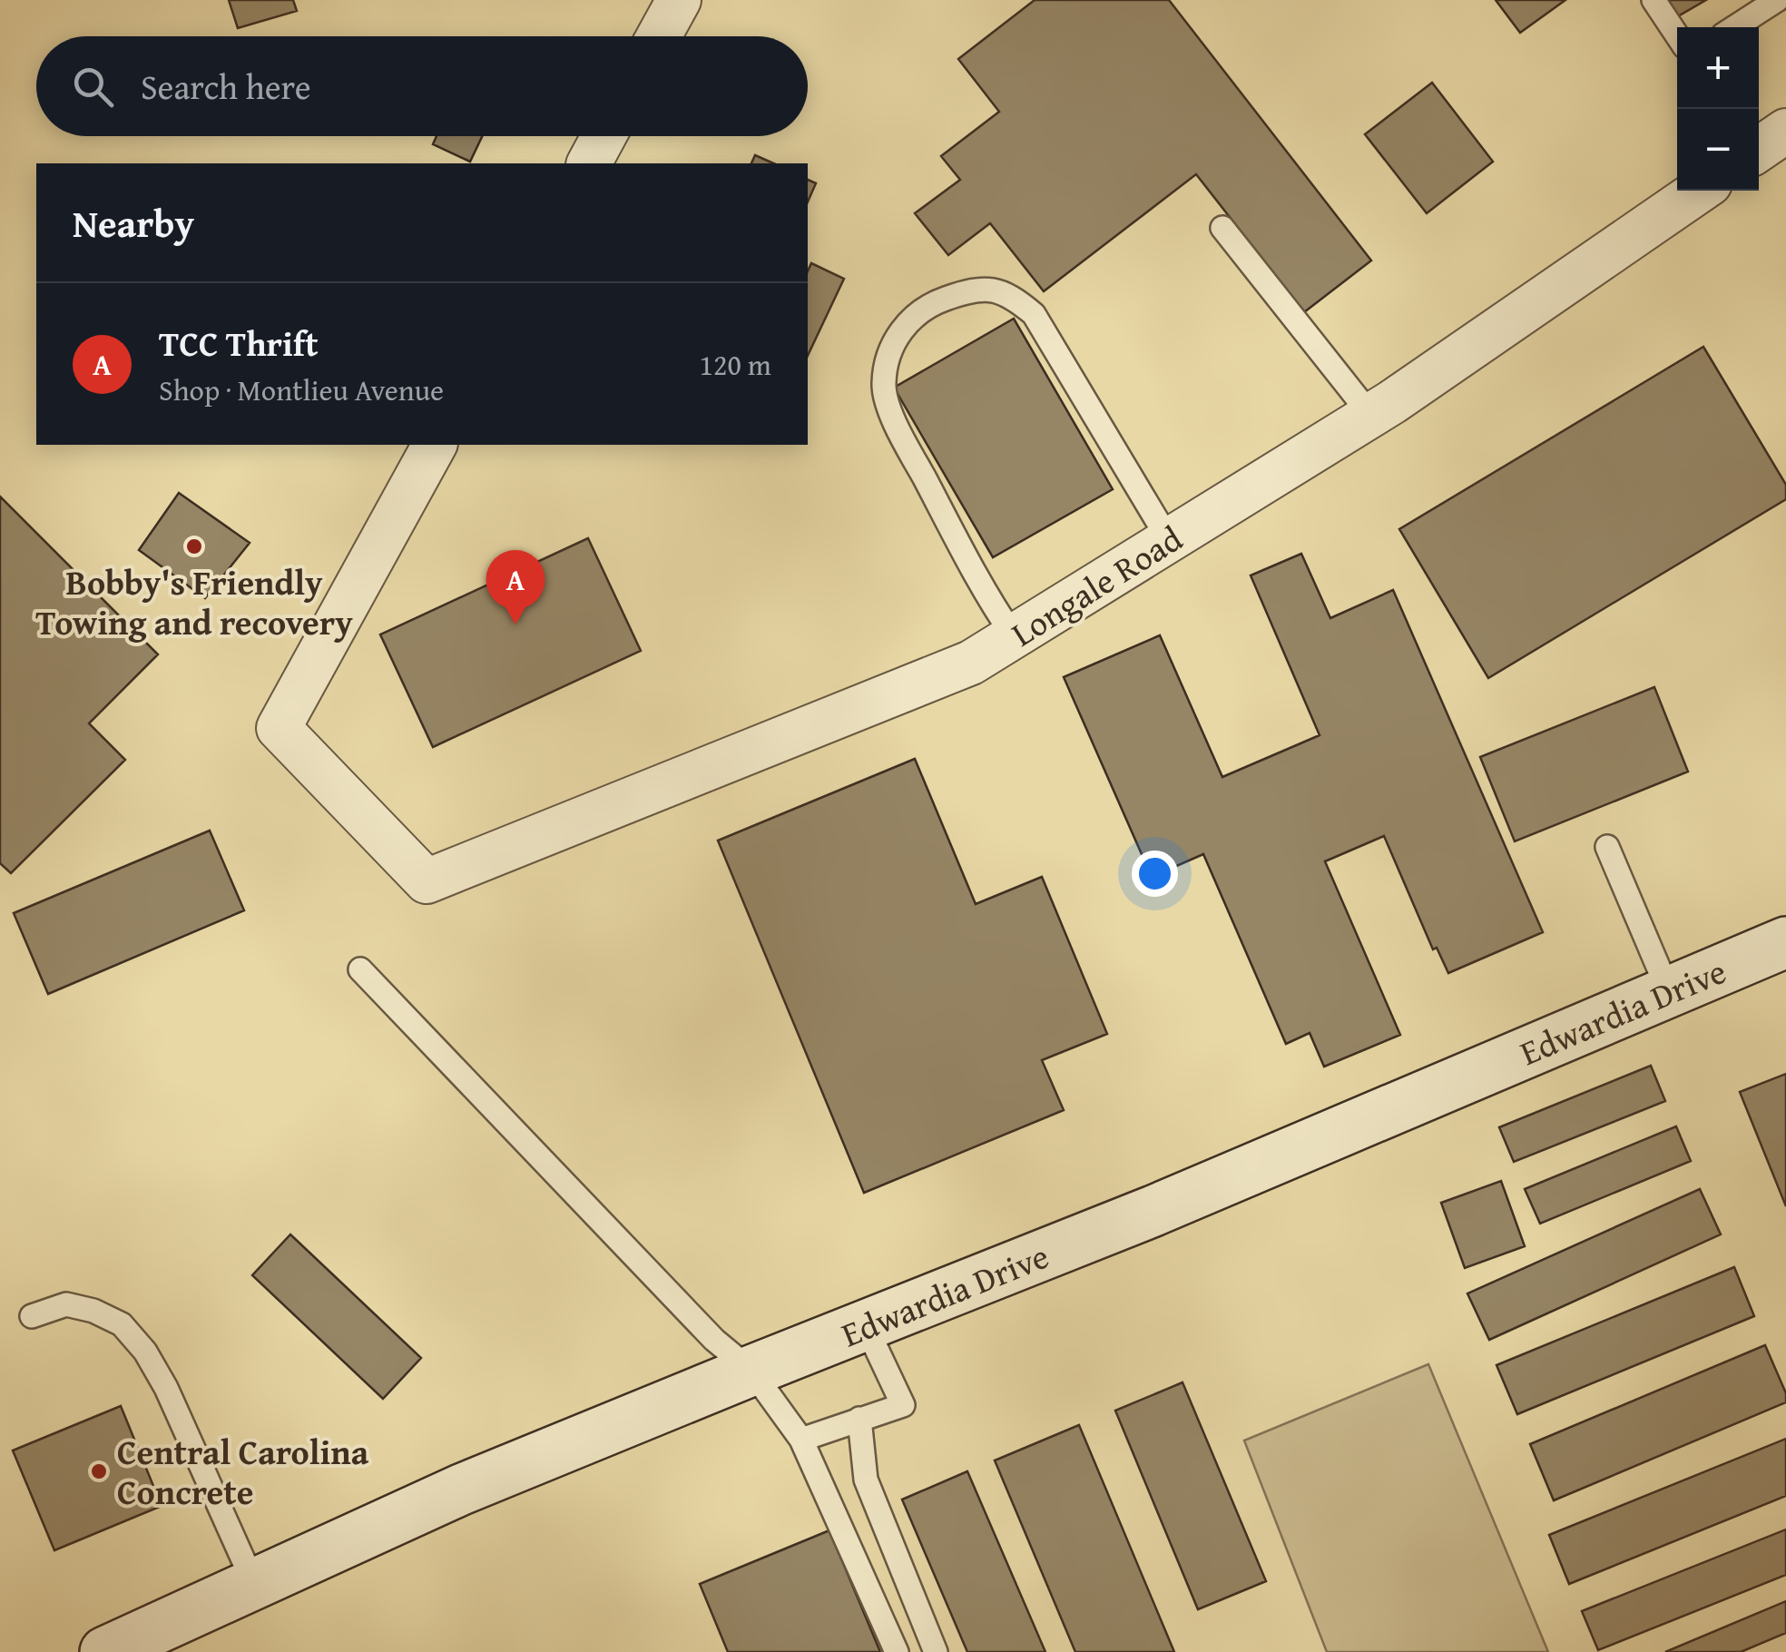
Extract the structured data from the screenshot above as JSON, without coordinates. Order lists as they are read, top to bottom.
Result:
{
  "streets": {
    "main road": ["Edwardia Drive"],
    "street": ["Longale Road"]
  },
  "places": ["Bobby's Friendly Towing and recovery", "Central Carolina Concrete"],
  "page": {
    "map_buttons": ["+", "−"],
    "search": "Search here",
    "heading": "Nearby",
    "list": [
      {
        "mark": "A",
        "name": "TCC Thrift",
        "note": "Shop · Montlieu Avenue",
        "value": "120 m"
      }
    ],
    "pins": "A"
  }
}
